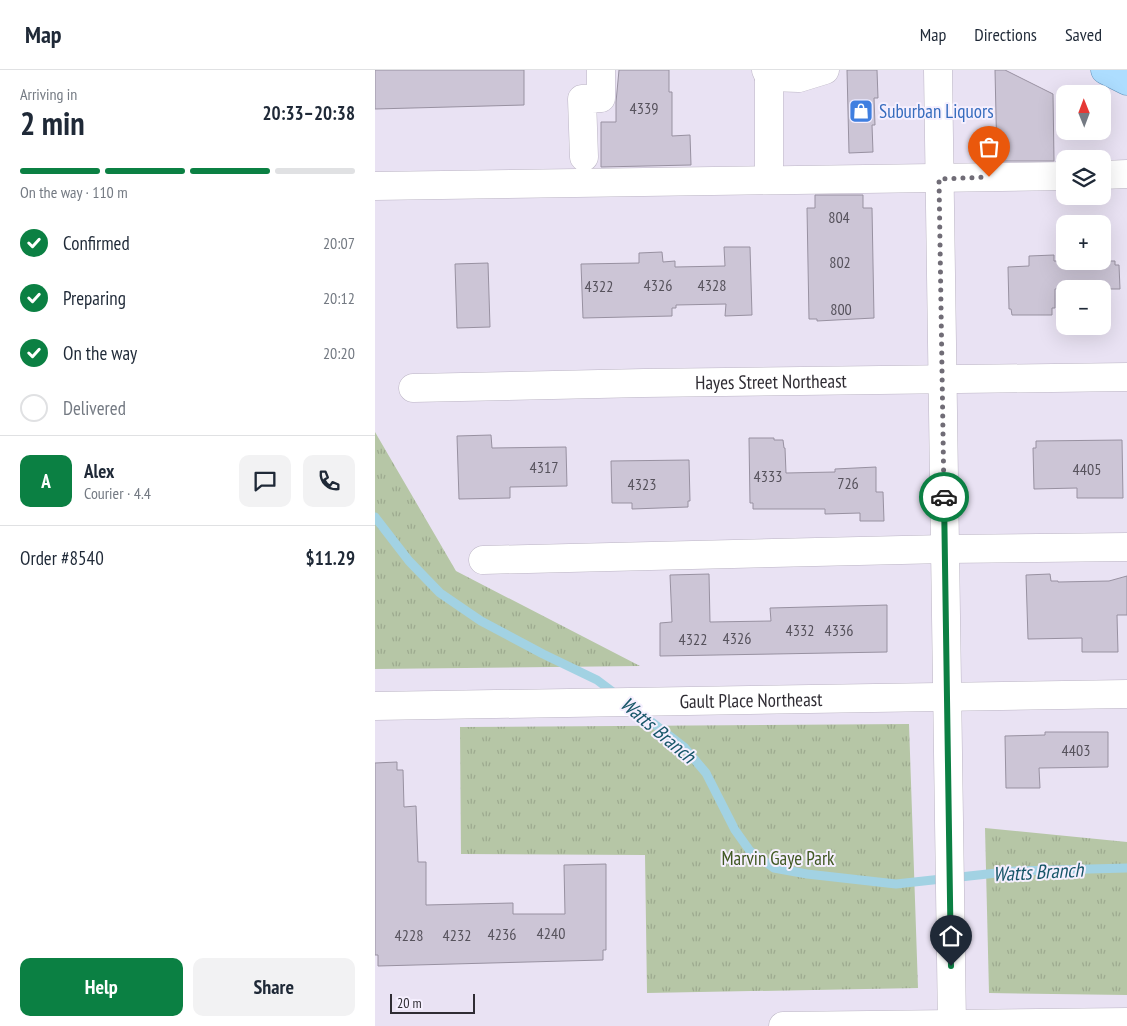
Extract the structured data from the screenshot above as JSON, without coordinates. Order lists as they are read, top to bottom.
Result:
{
  "streets": {
    "street": ["Hayes Street Northeast", "Gault Place Northeast"]
  },
  "water": ["Watts Branch"],
  "parks": ["Marvin Gaye Park"],
  "places": {
    "shop": ["Suburban Liquors"]
  },
  "house_numbers": [
    "4339",
    "804",
    "802",
    "4326",
    "4328",
    "4322",
    "800",
    "4317",
    "4405",
    "4333",
    "726",
    "4323",
    "4332",
    "4336",
    "4326",
    "4322",
    "4403",
    "4240",
    "4236",
    "4228",
    "4232"
  ],
  "scale_bar": "20 m",
  "north": "top",
  "page": {
    "header": "Map",
    "nav": ["Map", "Directions", "Saved"],
    "heading": ["2 min", "Arriving in", "20:33–20:38"],
    "panel": [
      "Alex",
      "Courier · 4.4",
      "Order #8540",
      "$11.29"
    ],
    "map_buttons": ["+", "−"],
    "bar": "On the way · 110 m",
    "list": [
      ["Confirmed", "20:07"],
      ["Preparing", "20:12"],
      ["On the way", "20:20"],
      "Delivered"
    ],
    "round": "A",
    "buttons": ["Help", "Share"],
    "scale": "20 m"
  }
}
